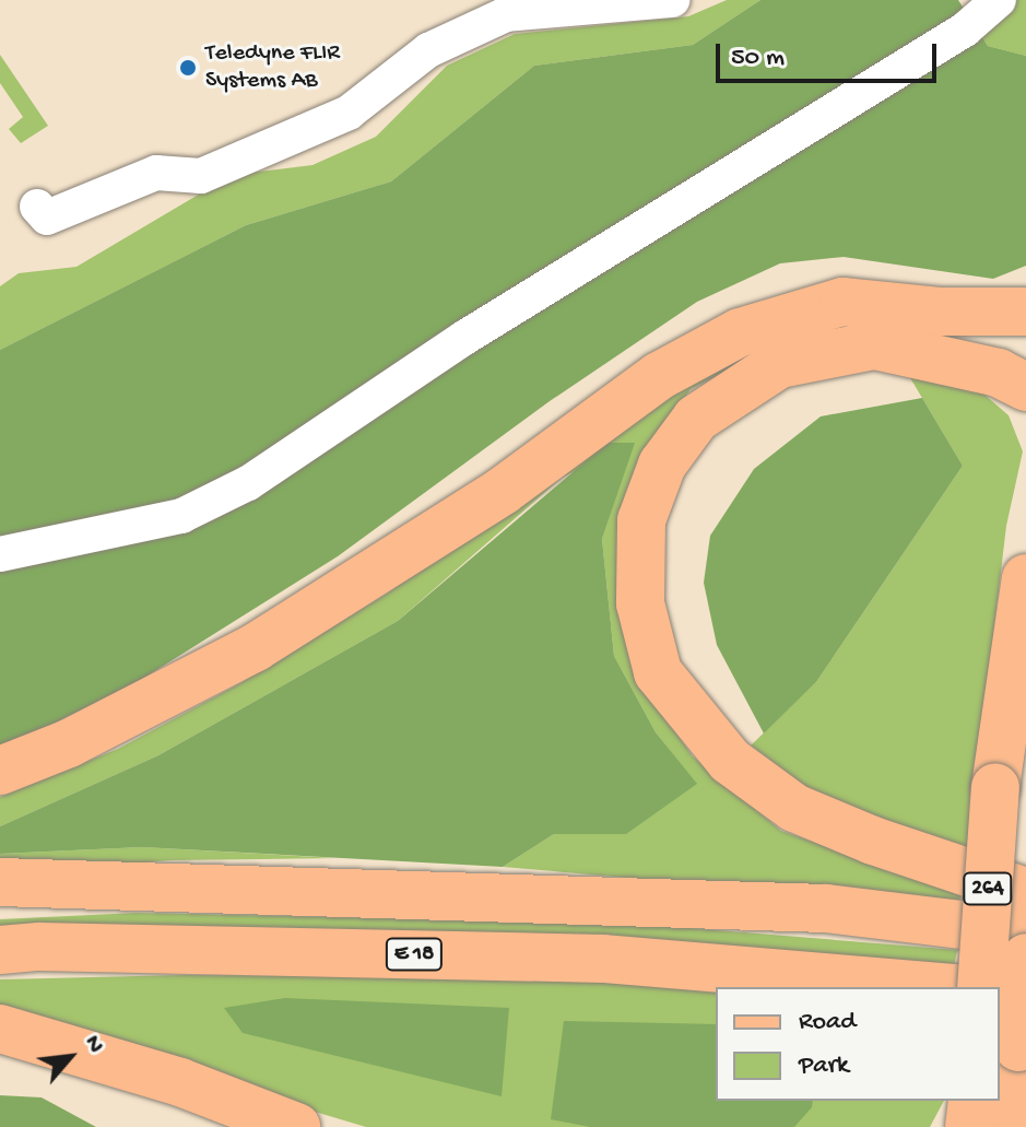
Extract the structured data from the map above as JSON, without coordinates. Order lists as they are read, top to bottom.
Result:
{
  "streets": {
    "main road": ["264", "E 18"]
  },
  "places": ["Teledyne FLIR Systems AB"],
  "legend": ["Road", "Park"],
  "scale_bar": "50 m",
  "north": "top right"
}
